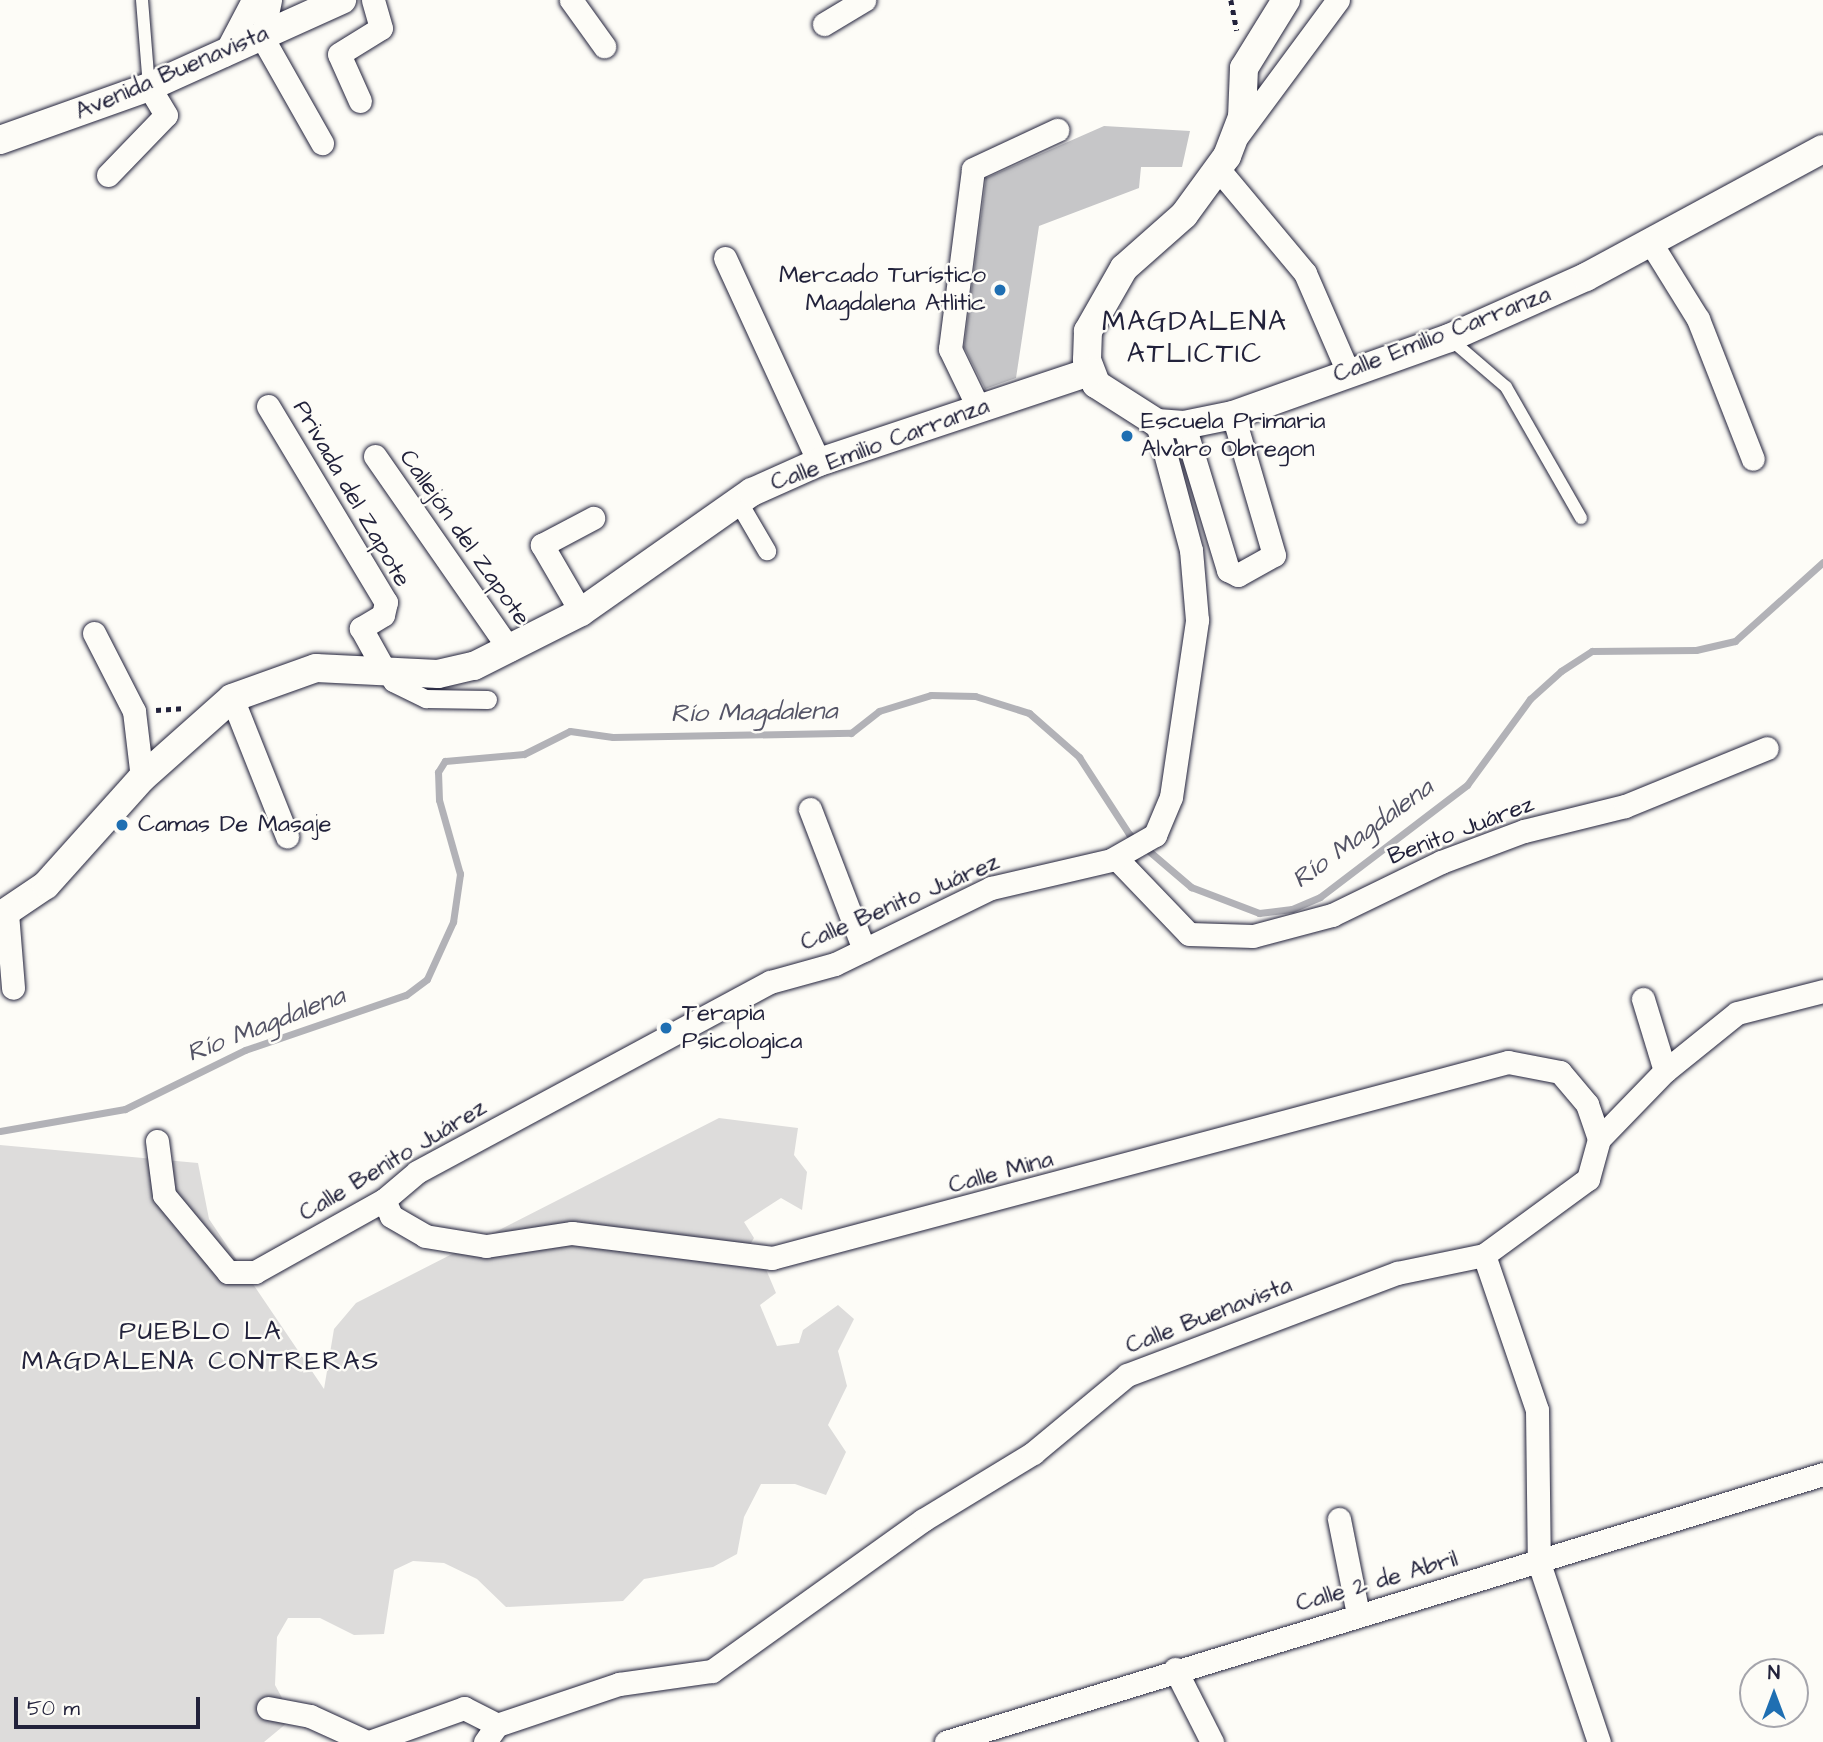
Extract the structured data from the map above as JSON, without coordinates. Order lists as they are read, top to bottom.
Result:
{
  "streets": {
    "street": [
      "Avenida Buenavista",
      "Calle Emilio Carranza",
      "Privada del Zapote",
      "Callejón del Zapote",
      "Benito Juárez",
      "Calle Benito Juárez",
      "Calle Mina",
      "Calle Buenavista",
      "Calle 2 de Abril"
    ]
  },
  "crossings": [
    ["Calle Emilio Carranza", "Privada del Zapote"],
    ["Calle Emilio Carranza", "Callejón del Zapote"],
    ["Calle Emilio Carranza", "Calle Benito Juárez"],
    ["Benito Juárez", "Calle Benito Juárez"],
    ["Calle Benito Juárez", "Calle Mina"],
    ["Calle Mina", "Calle Buenavista"]
  ],
  "districts": ["MAGDALENA ATLICTIC", "PUEBLO LA MAGDALENA CONTRERAS"],
  "water": ["Río Magdalena"],
  "places": [
    "Mercado Turístico Magdalena Atlitic",
    "Escuela Primaria Alvaro Obregon",
    "Camas De Masaje",
    "Terapia Psicologica"
  ],
  "scale_bar": "50 m",
  "north": "top"
}
